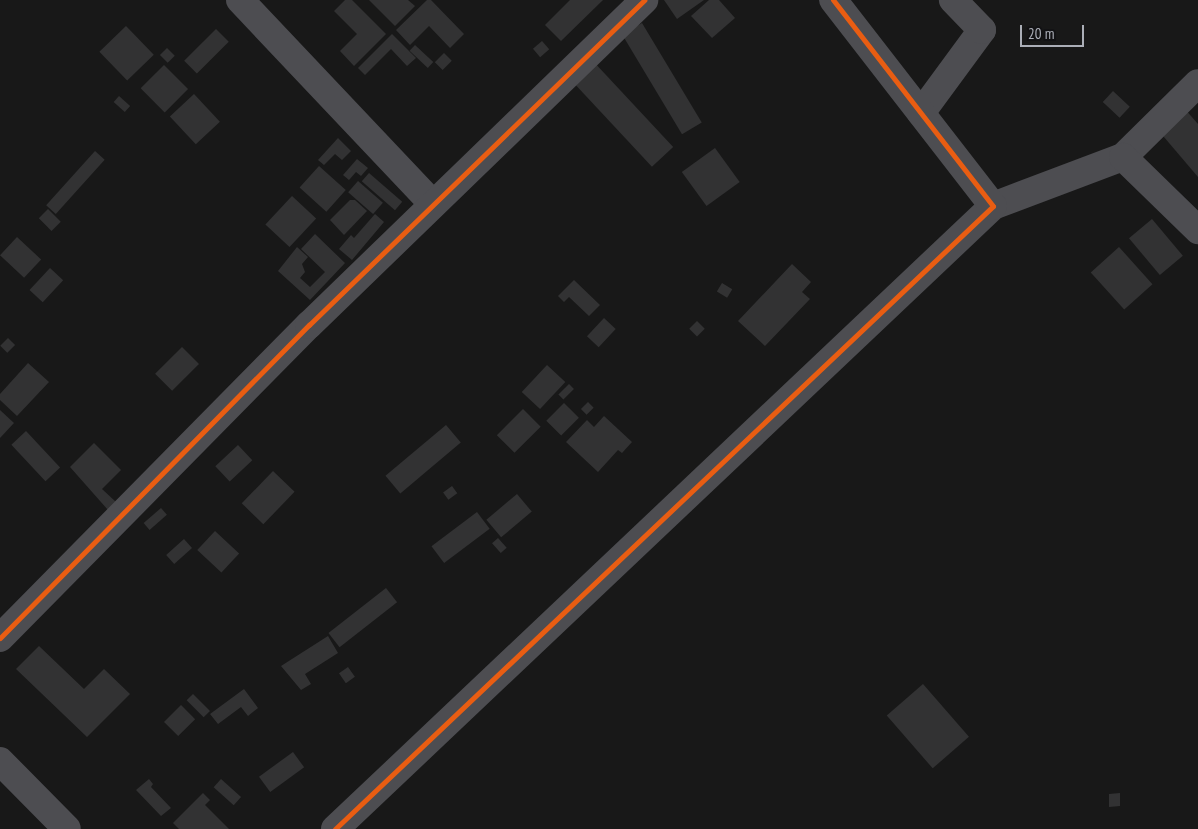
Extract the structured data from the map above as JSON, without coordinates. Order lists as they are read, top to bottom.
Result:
{
  "scale_bar": "20 m"
}
